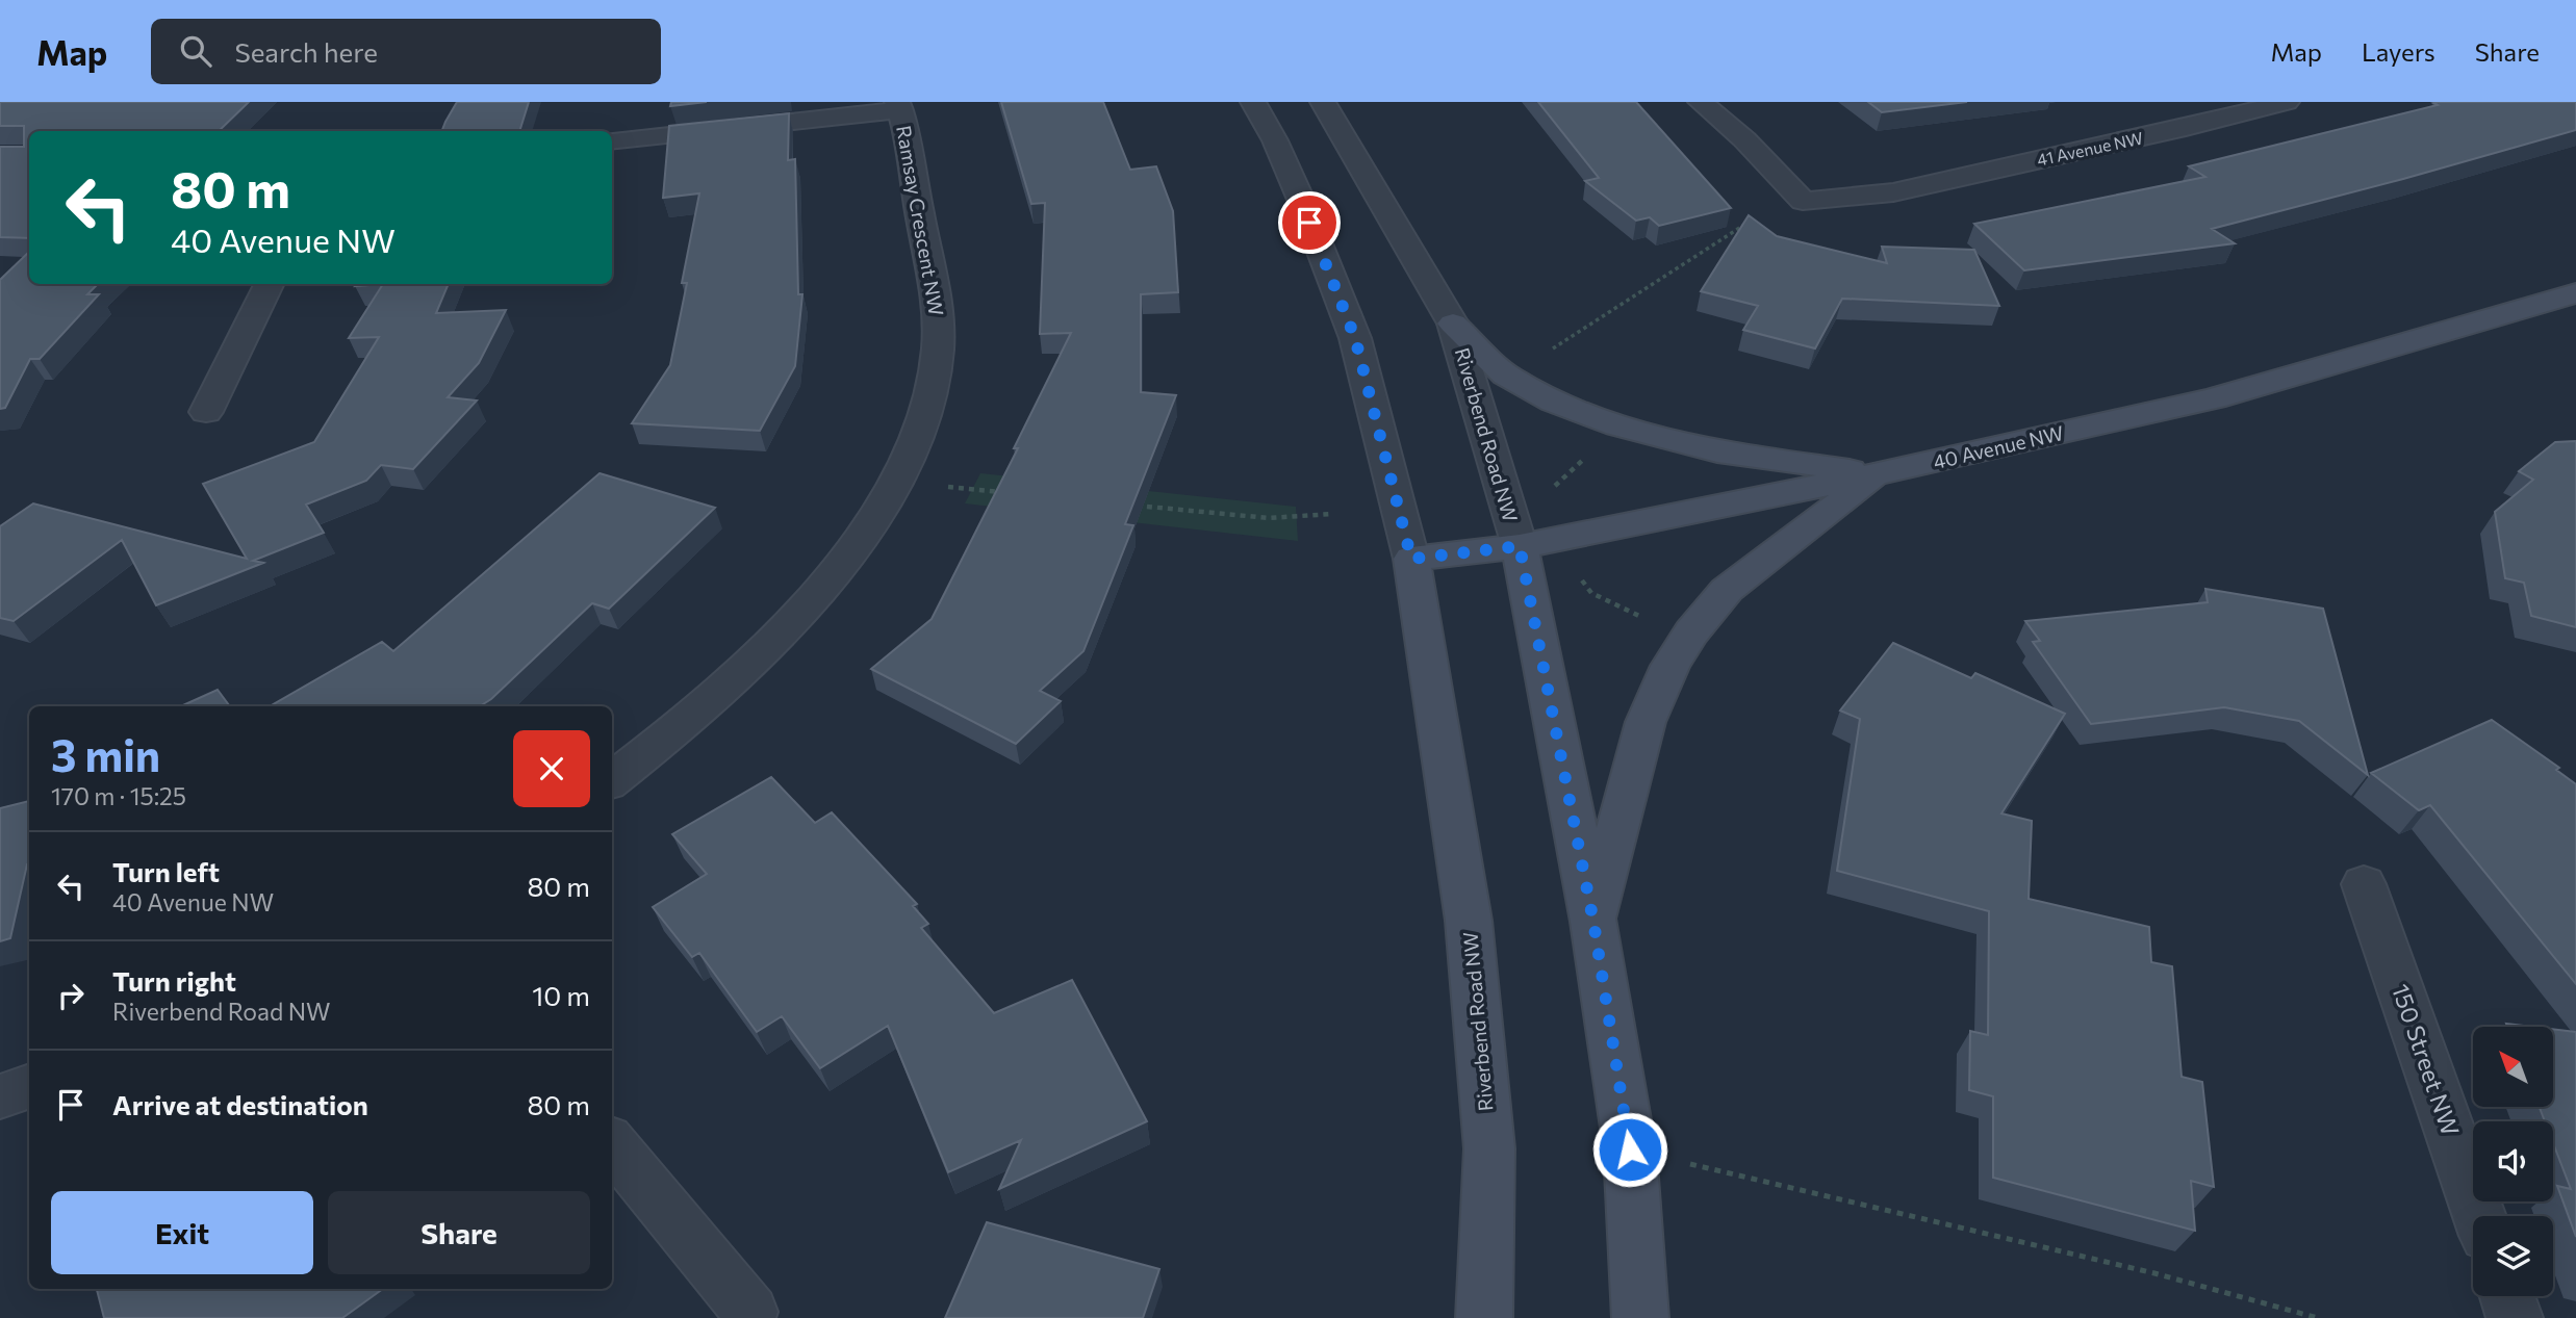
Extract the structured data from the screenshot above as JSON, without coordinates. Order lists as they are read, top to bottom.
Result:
{
  "streets": {
    "main road": ["Riverbend Road NW", "40 Avenue NW"],
    "street": ["41 Avenue NW", "Ramsay Crescent NW", "150 Street NW"]
  },
  "crossings": [
    ["Riverbend Road NW", "40 Avenue NW"]
  ],
  "north": "top left",
  "page": {
    "header": "Map",
    "search": "Search here",
    "nav": ["Map", "Layers", "Share"],
    "turn": ["80 m", "40 Avenue NW"],
    "heading": ["3 min", "170 m · 15:25"],
    "list": [
      {
        "name": "Turn left",
        "note": "40 Avenue NW",
        "value": "80 m"
      },
      {
        "name": "Turn right",
        "note": "Riverbend Road NW",
        "value": "10 m"
      },
      {
        "name": "Arrive at destination",
        "value": "80 m"
      }
    ],
    "buttons": ["Exit", "Share"]
  }
}
